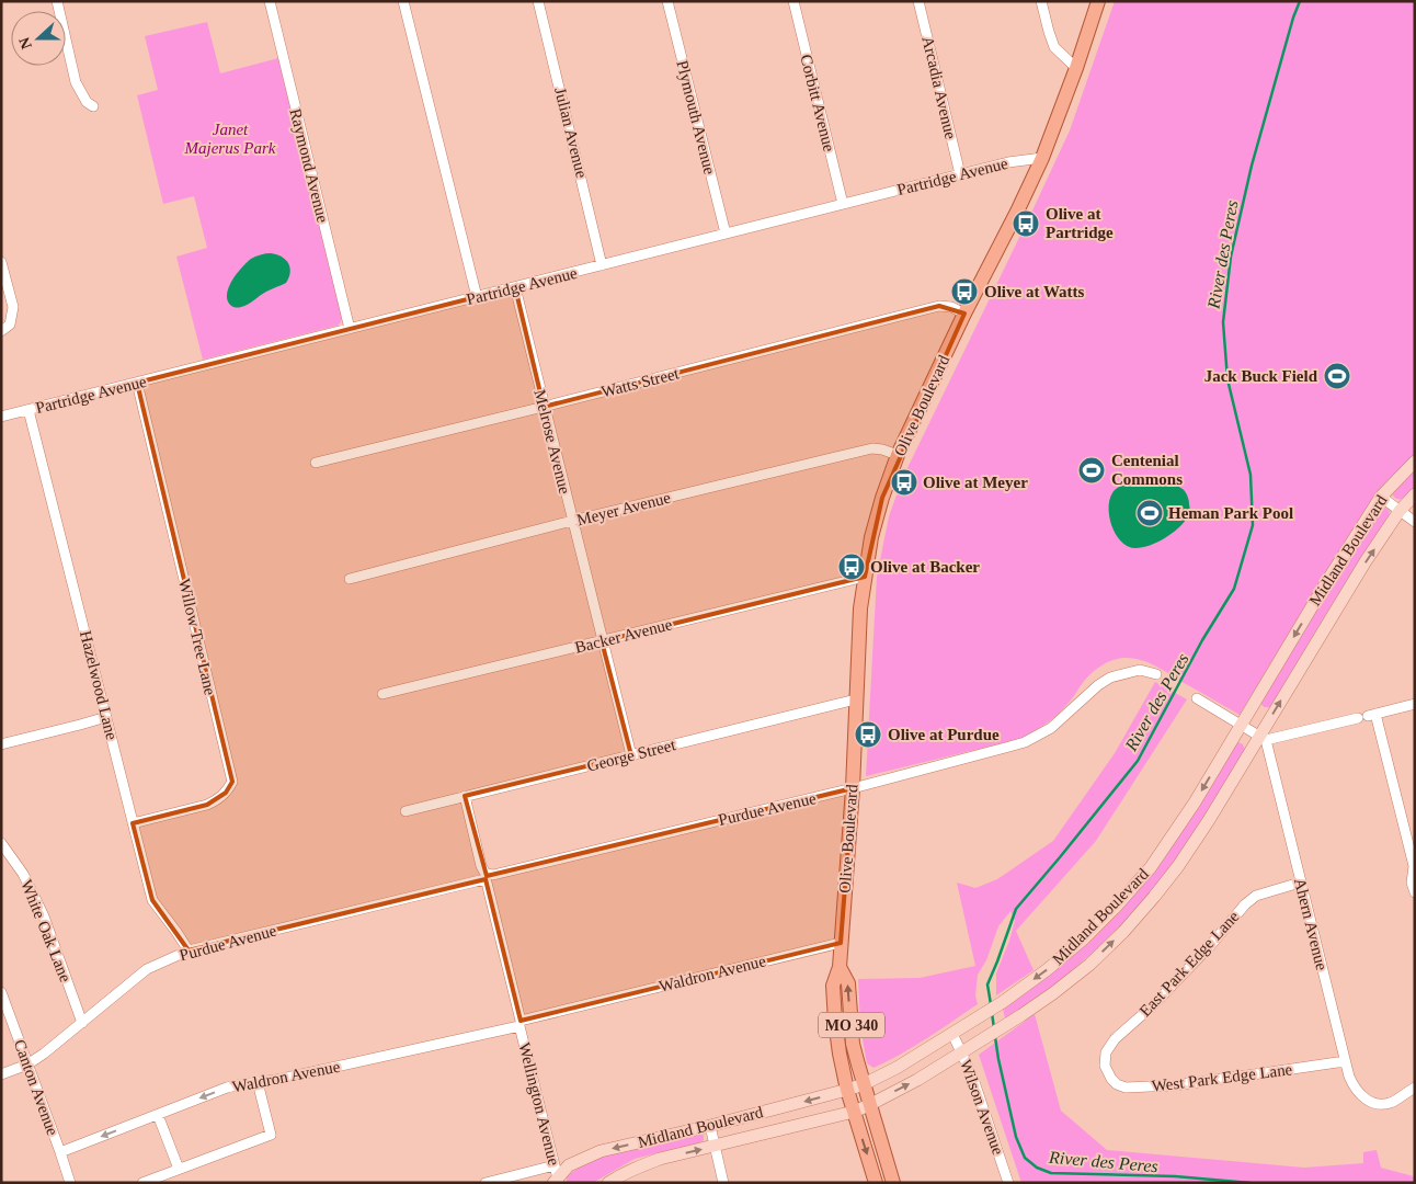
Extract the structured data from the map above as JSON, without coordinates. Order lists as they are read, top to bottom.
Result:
{
  "streets": {
    "main road": ["Olive Boulevard", "Midland Boulevard", "MO 340"],
    "street": [
      "Arcadia Avenue",
      "Corbitt Avenue",
      "Plymouth Avenue",
      "Julian Avenue",
      "Raymond Avenue",
      "Partridge Avenue",
      "Watts Street",
      "Melrose Avenue",
      "Meyer Avenue",
      "Backer Avenue",
      "Willow Tree Lane",
      "Hazelwood Lane",
      "George Street",
      "Purdue Avenue",
      "Ahern Avenue",
      "White Oak Lane",
      "East Park Edge Lane",
      "Waldron Avenue",
      "West Park Edge Lane",
      "Canton Avenue",
      "Wellington Avenue",
      "Wilson Avenue"
    ]
  },
  "crossings": [
    ["Arcadia Avenue", "Partridge Avenue"],
    ["Corbitt Avenue", "Partridge Avenue"],
    ["Plymouth Avenue", "Partridge Avenue"],
    ["Julian Avenue", "Partridge Avenue"],
    ["Raymond Avenue", "Partridge Avenue"],
    ["Partridge Avenue", "Olive Boulevard"],
    ["Partridge Avenue", "Melrose Avenue"],
    ["Partridge Avenue", "Willow Tree Lane"],
    ["Partridge Avenue", "Hazelwood Lane"],
    ["Watts Street", "Olive Boulevard"],
    ["Watts Street", "Melrose Avenue"],
    ["Olive Boulevard", "Meyer Avenue"],
    ["Olive Boulevard", "Midland Boulevard"],
    ["Olive Boulevard", "Backer Avenue"],
    ["Olive Boulevard", "George Street"],
    ["Olive Boulevard", "Purdue Avenue"],
    ["Olive Boulevard", "Waldron Avenue"],
    ["Melrose Avenue", "Meyer Avenue"],
    ["Melrose Avenue", "Backer Avenue"],
    ["Melrose Avenue", "George Street"],
    ["Midland Boulevard", "Ahern Avenue"],
    ["Midland Boulevard", "Wellington Avenue"],
    ["Midland Boulevard", "Wilson Avenue"],
    ["Willow Tree Lane", "Hazelwood Lane"],
    ["Hazelwood Lane", "Purdue Avenue"],
    ["George Street", "Wellington Avenue"],
    ["Purdue Avenue", "White Oak Lane"],
    ["Purdue Avenue", "Canton Avenue"],
    ["Purdue Avenue", "Wellington Avenue"],
    ["Ahern Avenue", "East Park Edge Lane"],
    ["Ahern Avenue", "West Park Edge Lane"],
    ["East Park Edge Lane", "West Park Edge Lane"],
    ["Waldron Avenue", "Canton Avenue"],
    ["Waldron Avenue", "Wellington Avenue"]
  ],
  "water": ["River des Peres"],
  "parks": ["Janet Majerus Park"],
  "places": {
    "bus stop": [
      "Olive at Partridge",
      "Olive at Watts",
      "Olive at Meyer",
      "Olive at Backer",
      "Olive at Purdue"
    ],
    "sports": ["Jack Buck Field", "Centenial Commons", "Heman Park Pool"]
  },
  "north": "left"
}
